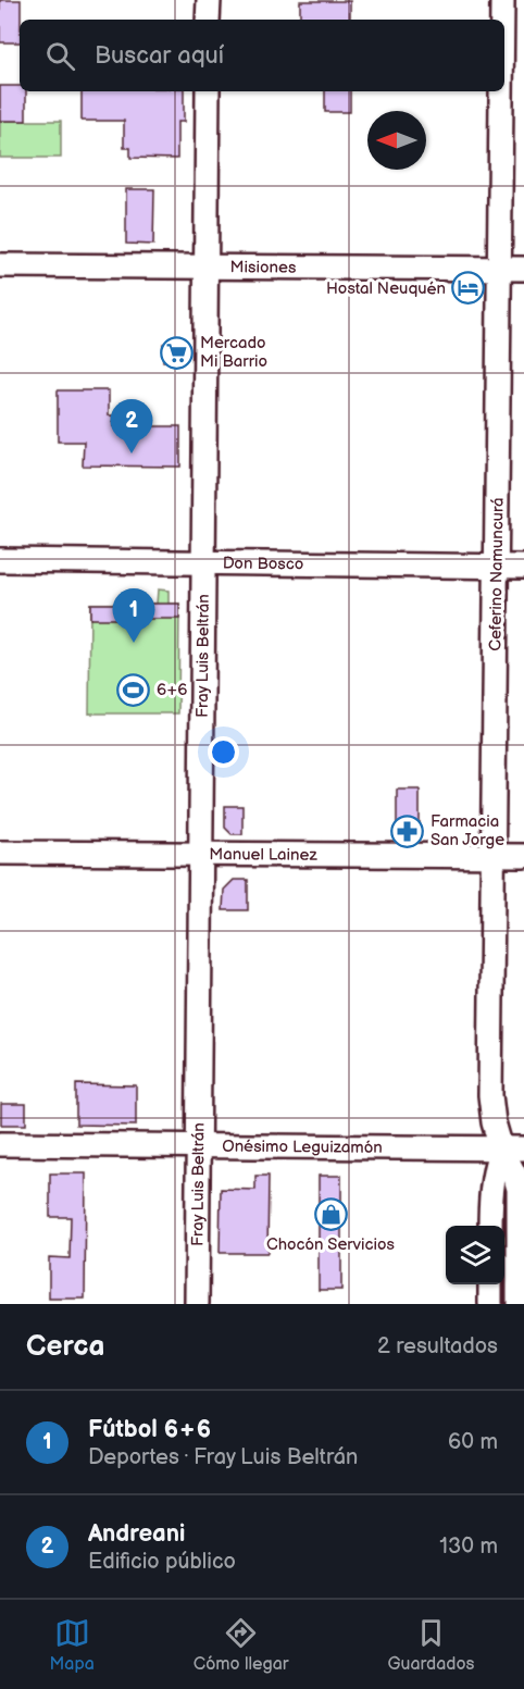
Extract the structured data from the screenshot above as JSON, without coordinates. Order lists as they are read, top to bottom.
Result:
{
  "streets": {
    "street": [
      "Misiones",
      "Don Bosco",
      "Ceferino Namuncurá",
      "Fray Luis Beltrán",
      "Manuel Lainez",
      "Onésimo Leguizamón"
    ]
  },
  "crossings": [
    ["Misiones", "Ceferino Namuncurá"],
    ["Misiones", "Fray Luis Beltrán"],
    ["Don Bosco", "Ceferino Namuncurá"],
    ["Don Bosco", "Fray Luis Beltrán"],
    ["Ceferino Namuncurá", "Manuel Lainez"],
    ["Ceferino Namuncurá", "Onésimo Leguizamón"],
    ["Fray Luis Beltrán", "Manuel Lainez"],
    ["Fray Luis Beltrán", "Onésimo Leguizamón"]
  ],
  "places": {
    "hotel": ["Hostal Neuquén"],
    "supermarket": ["Mercado Mi Barrio"],
    "sports": ["6+6"],
    "pharmacy": ["Farmacia San Jorge"],
    "shop": ["Chocón Servicios"]
  },
  "north": "left",
  "page": {
    "search": "Buscar aquí",
    "pins": ["2", "1"],
    "heading": ["Cerca", "2 resultados"],
    "list": [
      {
        "mark": "1",
        "name": "Fútbol 6+6",
        "note": "Deportes · Fray Luis Beltrán",
        "value": "60 m"
      },
      {
        "mark": "2",
        "name": "Andreani",
        "note": "Edificio público",
        "value": "130 m"
      }
    ],
    "nav": ["Mapa", "Cómo llegar", "Guardados"]
  }
}
